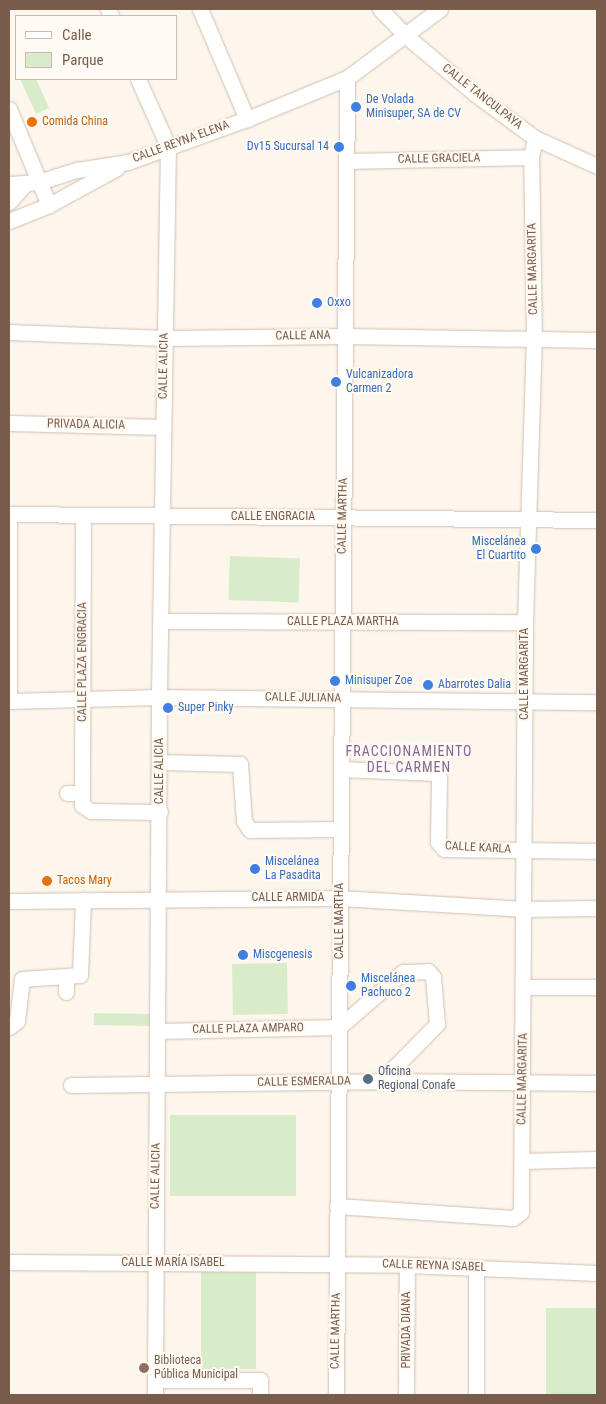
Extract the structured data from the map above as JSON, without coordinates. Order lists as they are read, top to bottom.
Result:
{
  "streets": {
    "street": [
      "CALLE TANCULPAYA",
      "CALLE REYNA ELENA",
      "CALLE GRACIELA",
      "CALLE MARGARITA",
      "CALLE ANA",
      "CALLE ALICIA",
      "PRIVADA ALICIA",
      "CALLE MARTHA",
      "CALLE ENGRACIA",
      "CALLE PLAZA MARTHA",
      "CALLE PLAZA ENGRACIA",
      "CALLE JULIANA",
      "CALLE KARLA",
      "CALLE ARMIDA",
      "CALLE PLAZA AMPARO",
      "CALLE ESMERALDA",
      "CALLE MARÍA ISABEL",
      "CALLE REYNA ISABEL",
      "PRIVADA DIANA"
    ]
  },
  "crossings": [
    ["CALLE TANCULPAYA", "CALLE MARGARITA"],
    ["CALLE REYNA ELENA", "CALLE ALICIA"],
    ["CALLE REYNA ELENA", "CALLE MARTHA"],
    ["CALLE GRACIELA", "CALLE MARGARITA"],
    ["CALLE GRACIELA", "CALLE MARTHA"],
    ["CALLE MARGARITA", "CALLE ANA"],
    ["CALLE MARGARITA", "CALLE MARTHA"],
    ["CALLE MARGARITA", "CALLE ENGRACIA"],
    ["CALLE MARGARITA", "CALLE PLAZA MARTHA"],
    ["CALLE MARGARITA", "CALLE JULIANA"],
    ["CALLE MARGARITA", "CALLE KARLA"],
    ["CALLE MARGARITA", "CALLE ARMIDA"],
    ["CALLE MARGARITA", "CALLE ESMERALDA"],
    ["CALLE ANA", "CALLE ALICIA"],
    ["CALLE ANA", "CALLE MARTHA"],
    ["CALLE ALICIA", "PRIVADA ALICIA"],
    ["CALLE ALICIA", "CALLE ENGRACIA"],
    ["CALLE ALICIA", "CALLE PLAZA MARTHA"],
    ["CALLE ALICIA", "CALLE PLAZA ENGRACIA"],
    ["CALLE ALICIA", "CALLE JULIANA"],
    ["CALLE ALICIA", "CALLE ARMIDA"],
    ["CALLE ALICIA", "CALLE PLAZA AMPARO"],
    ["CALLE ALICIA", "CALLE ESMERALDA"],
    ["CALLE ALICIA", "CALLE MARÍA ISABEL"],
    ["CALLE MARTHA", "CALLE ENGRACIA"],
    ["CALLE MARTHA", "CALLE PLAZA MARTHA"],
    ["CALLE MARTHA", "CALLE JULIANA"],
    ["CALLE MARTHA", "CALLE KARLA"],
    ["CALLE MARTHA", "CALLE ARMIDA"],
    ["CALLE MARTHA", "CALLE PLAZA AMPARO"],
    ["CALLE MARTHA", "CALLE ESMERALDA"],
    ["CALLE MARTHA", "CALLE MARÍA ISABEL"],
    ["CALLE MARTHA", "CALLE REYNA ISABEL"],
    ["CALLE ENGRACIA", "CALLE PLAZA ENGRACIA"],
    ["CALLE PLAZA ENGRACIA", "CALLE JULIANA"],
    ["CALLE MARÍA ISABEL", "CALLE REYNA ISABEL"],
    ["CALLE REYNA ISABEL", "PRIVADA DIANA"]
  ],
  "districts": ["FRACCIONAMIENTO DEL CARMEN"],
  "places": [
    "De Volada Minisuper, SA de CV",
    "Comida China",
    "Dv15 Sucursal 14",
    "Oxxo",
    "Vulcanizadora Carmen 2",
    "Miscelánea El Cuartito",
    "Minisuper Zoe",
    "Abarrotes Dalia",
    "Super Pinky",
    "Miscelánea La Pasadita",
    "Tacos Mary",
    "Miscgenesis",
    "Miscelánea Pachuco 2",
    "Oficina Regional Conafe",
    "Biblioteca Pública Municipal"
  ],
  "legend": ["Calle", "Parque"]
}
